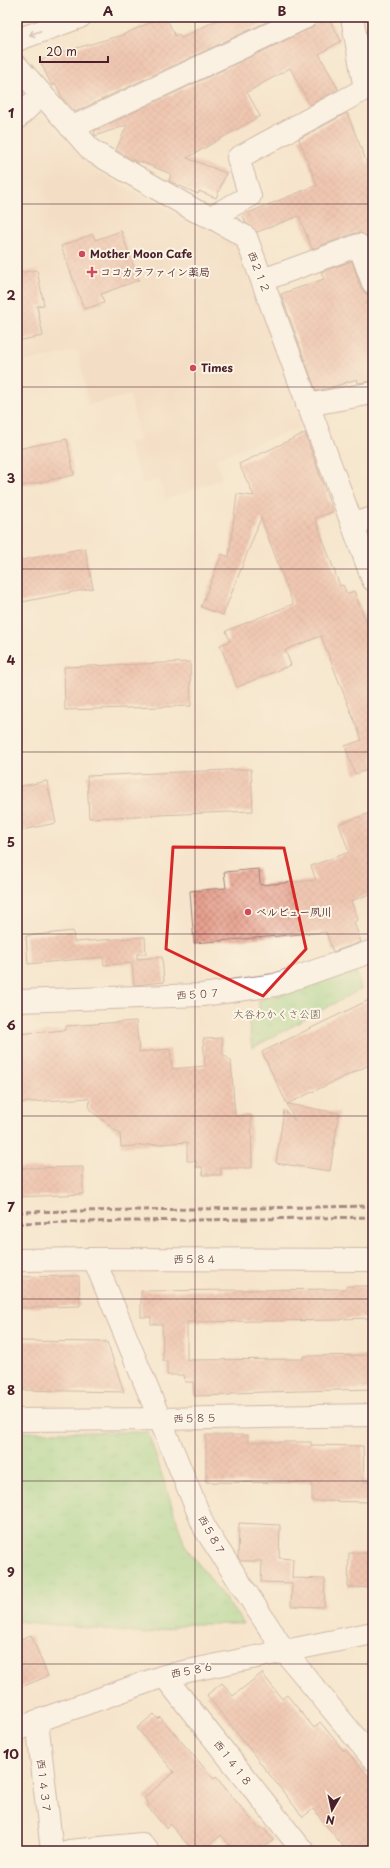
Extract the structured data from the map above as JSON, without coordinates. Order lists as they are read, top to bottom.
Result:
{
  "streets": {
    "street": [
      "西２１２",
      "西５０７",
      "西５８４",
      "西５８５",
      "西５８７",
      "西５８６",
      "西１４１８",
      "西１４３７"
    ]
  },
  "crossings": [
    ["西５８４", "西５８７"],
    ["西５８５", "西５８７"],
    ["西５８７", "西５８６"],
    ["西５８６", "西１４１８"],
    ["西５８６", "西１４３７"]
  ],
  "parks": ["大谷わかくさ公園"],
  "places": {
    "other": ["Mother Moon Cafe", "Times", "ベルビュー夙川"],
    "health": ["ココカラファイン薬局"]
  },
  "scale_bar": "20 m",
  "north": "bottom",
  "grid": {
    "columns": ["A", "B"],
    "rows": [
      "1",
      "2",
      "3",
      "4",
      "5",
      "6",
      "7",
      "8",
      "9",
      "10"
    ]
  }
}
